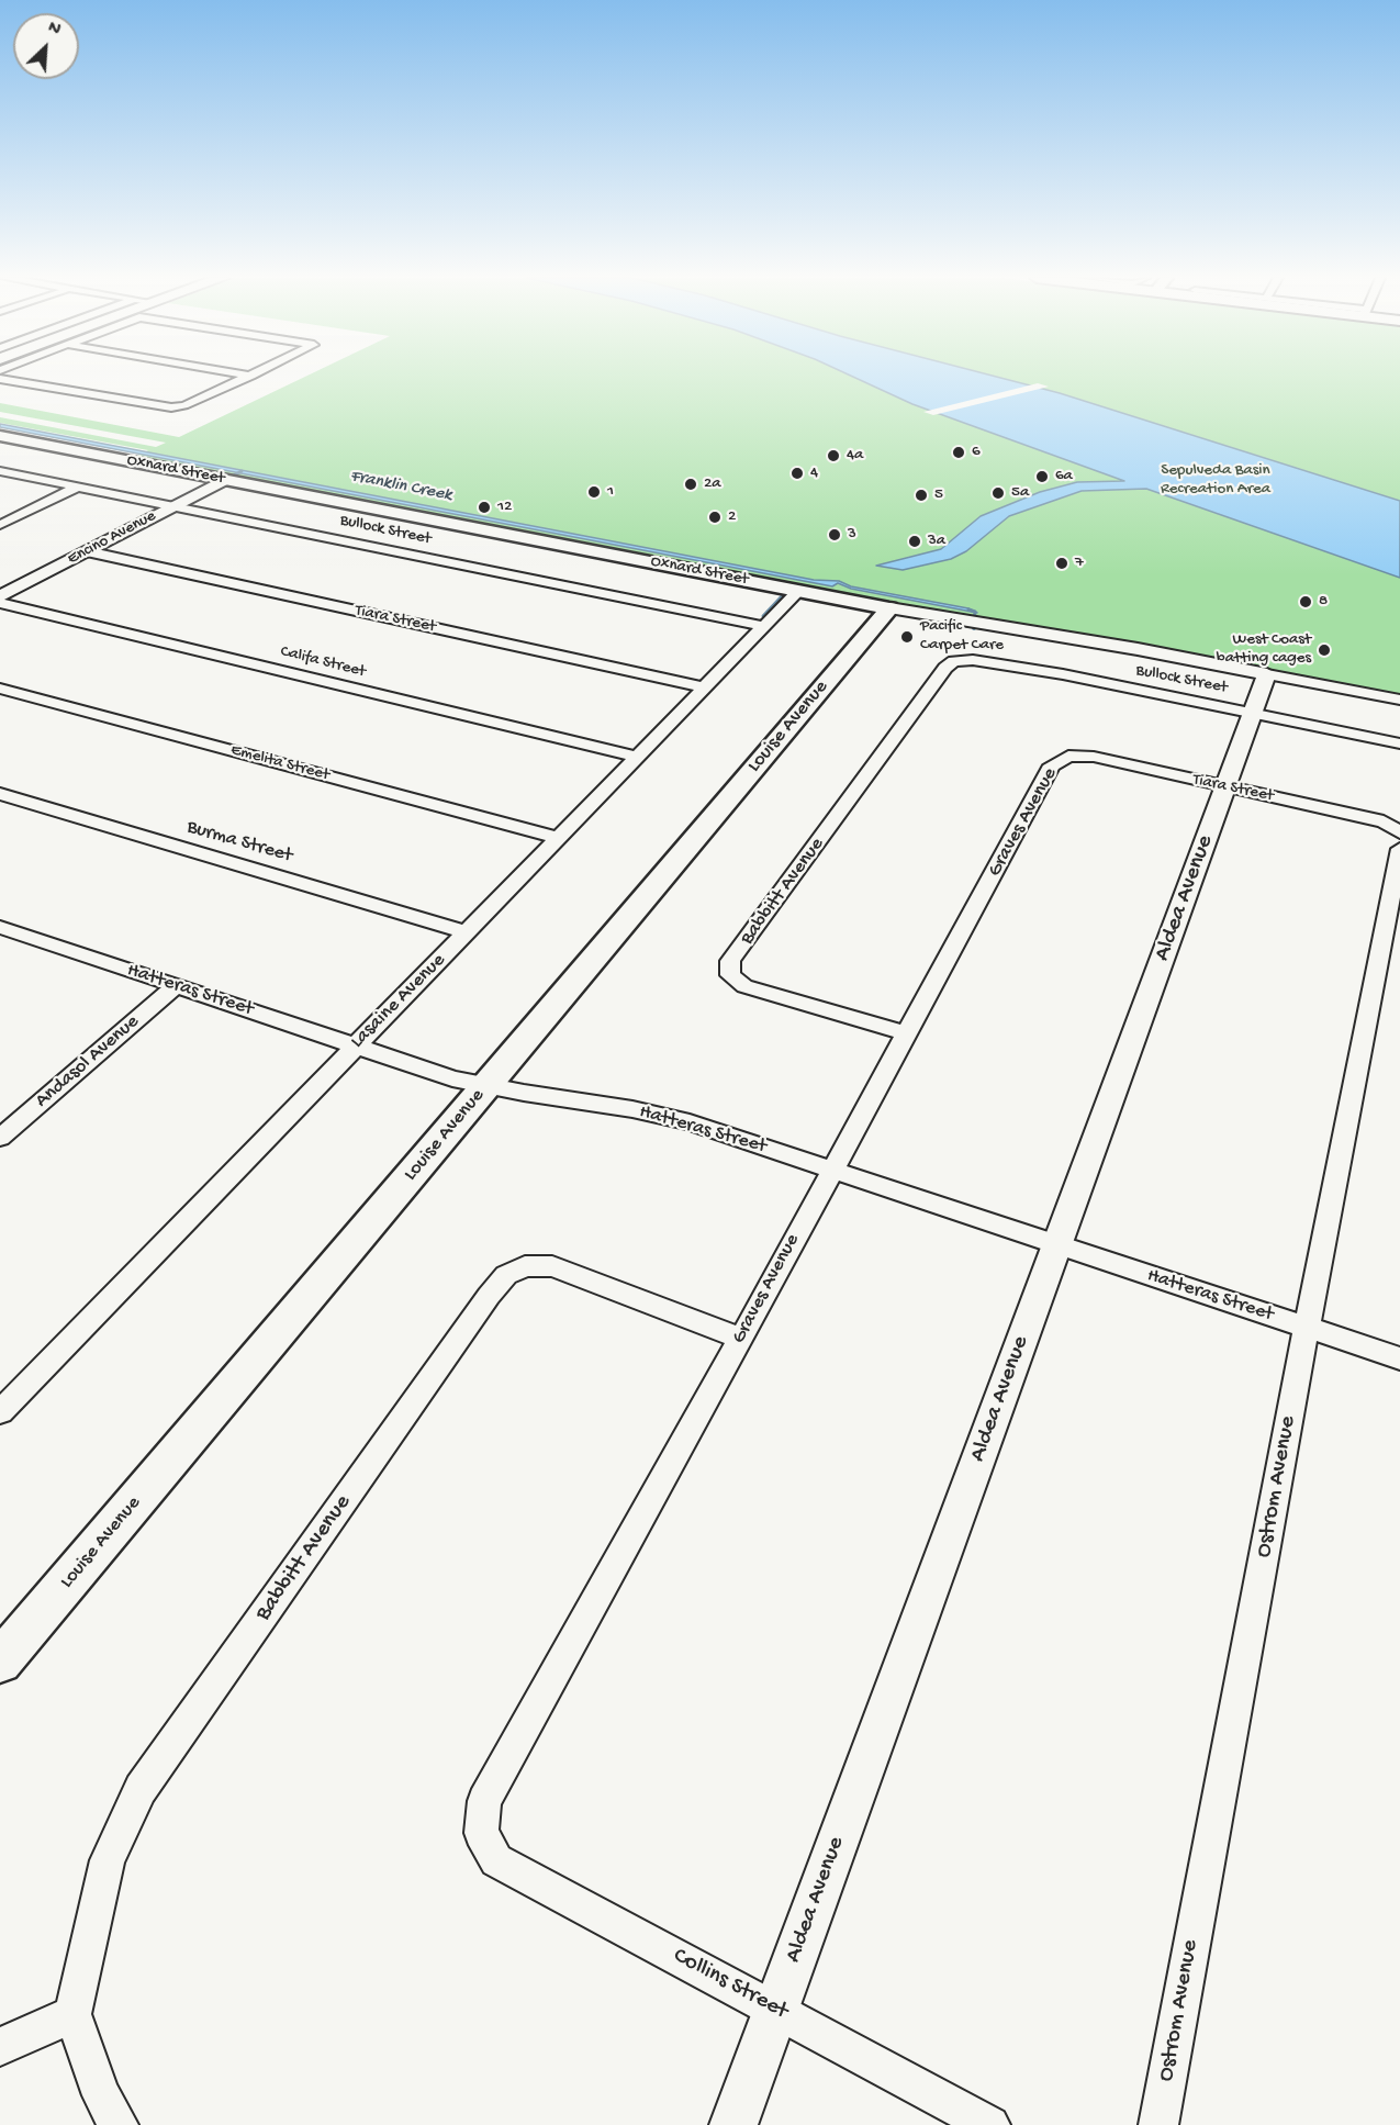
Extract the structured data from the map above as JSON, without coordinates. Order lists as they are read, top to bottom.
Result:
{
  "streets": {
    "main road": ["Oxnard Street", "Louise Avenue"],
    "street": [
      "Bullock Street",
      "Encino Avenue",
      "Tiara Street",
      "Califa Street",
      "Emelita Street",
      "Graves Avenue",
      "Burma Street",
      "Babbitt Avenue",
      "Aldea Avenue",
      "Hatteras Street",
      "Lasaine Avenue",
      "Andasol Avenue",
      "Ostrom Avenue",
      "Collins Street"
    ]
  },
  "crossings": [
    ["Oxnard Street", "Encino Avenue"],
    ["Oxnard Street", "Louise Avenue"],
    ["Oxnard Street", "Aldea Avenue"],
    ["Oxnard Street", "Lasaine Avenue"],
    ["Bullock Street", "Encino Avenue"],
    ["Bullock Street", "Babbitt Avenue"],
    ["Bullock Street", "Aldea Avenue"],
    ["Bullock Street", "Lasaine Avenue"],
    ["Encino Avenue", "Tiara Street"],
    ["Tiara Street", "Graves Avenue"],
    ["Tiara Street", "Aldea Avenue"],
    ["Tiara Street", "Lasaine Avenue"],
    ["Tiara Street", "Ostrom Avenue"],
    ["Califa Street", "Lasaine Avenue"],
    ["Louise Avenue", "Hatteras Street"],
    ["Emelita Street", "Lasaine Avenue"],
    ["Graves Avenue", "Babbitt Avenue"],
    ["Graves Avenue", "Hatteras Street"],
    ["Graves Avenue", "Collins Street"],
    ["Burma Street", "Lasaine Avenue"],
    ["Aldea Avenue", "Hatteras Street"],
    ["Aldea Avenue", "Collins Street"],
    ["Hatteras Street", "Lasaine Avenue"],
    ["Hatteras Street", "Andasol Avenue"],
    ["Hatteras Street", "Ostrom Avenue"]
  ],
  "water": ["Franklin Creek"],
  "parks": ["Sepulveda Basin Recreation Area"],
  "places": [
    "6",
    "4a",
    "4",
    "6a",
    "2a",
    "1",
    "5a",
    "5",
    "12",
    "2",
    "3",
    "3a",
    "7",
    "8",
    "Pacific Carpet Care",
    "West Coast batting cages"
  ],
  "north": "top right"
}
